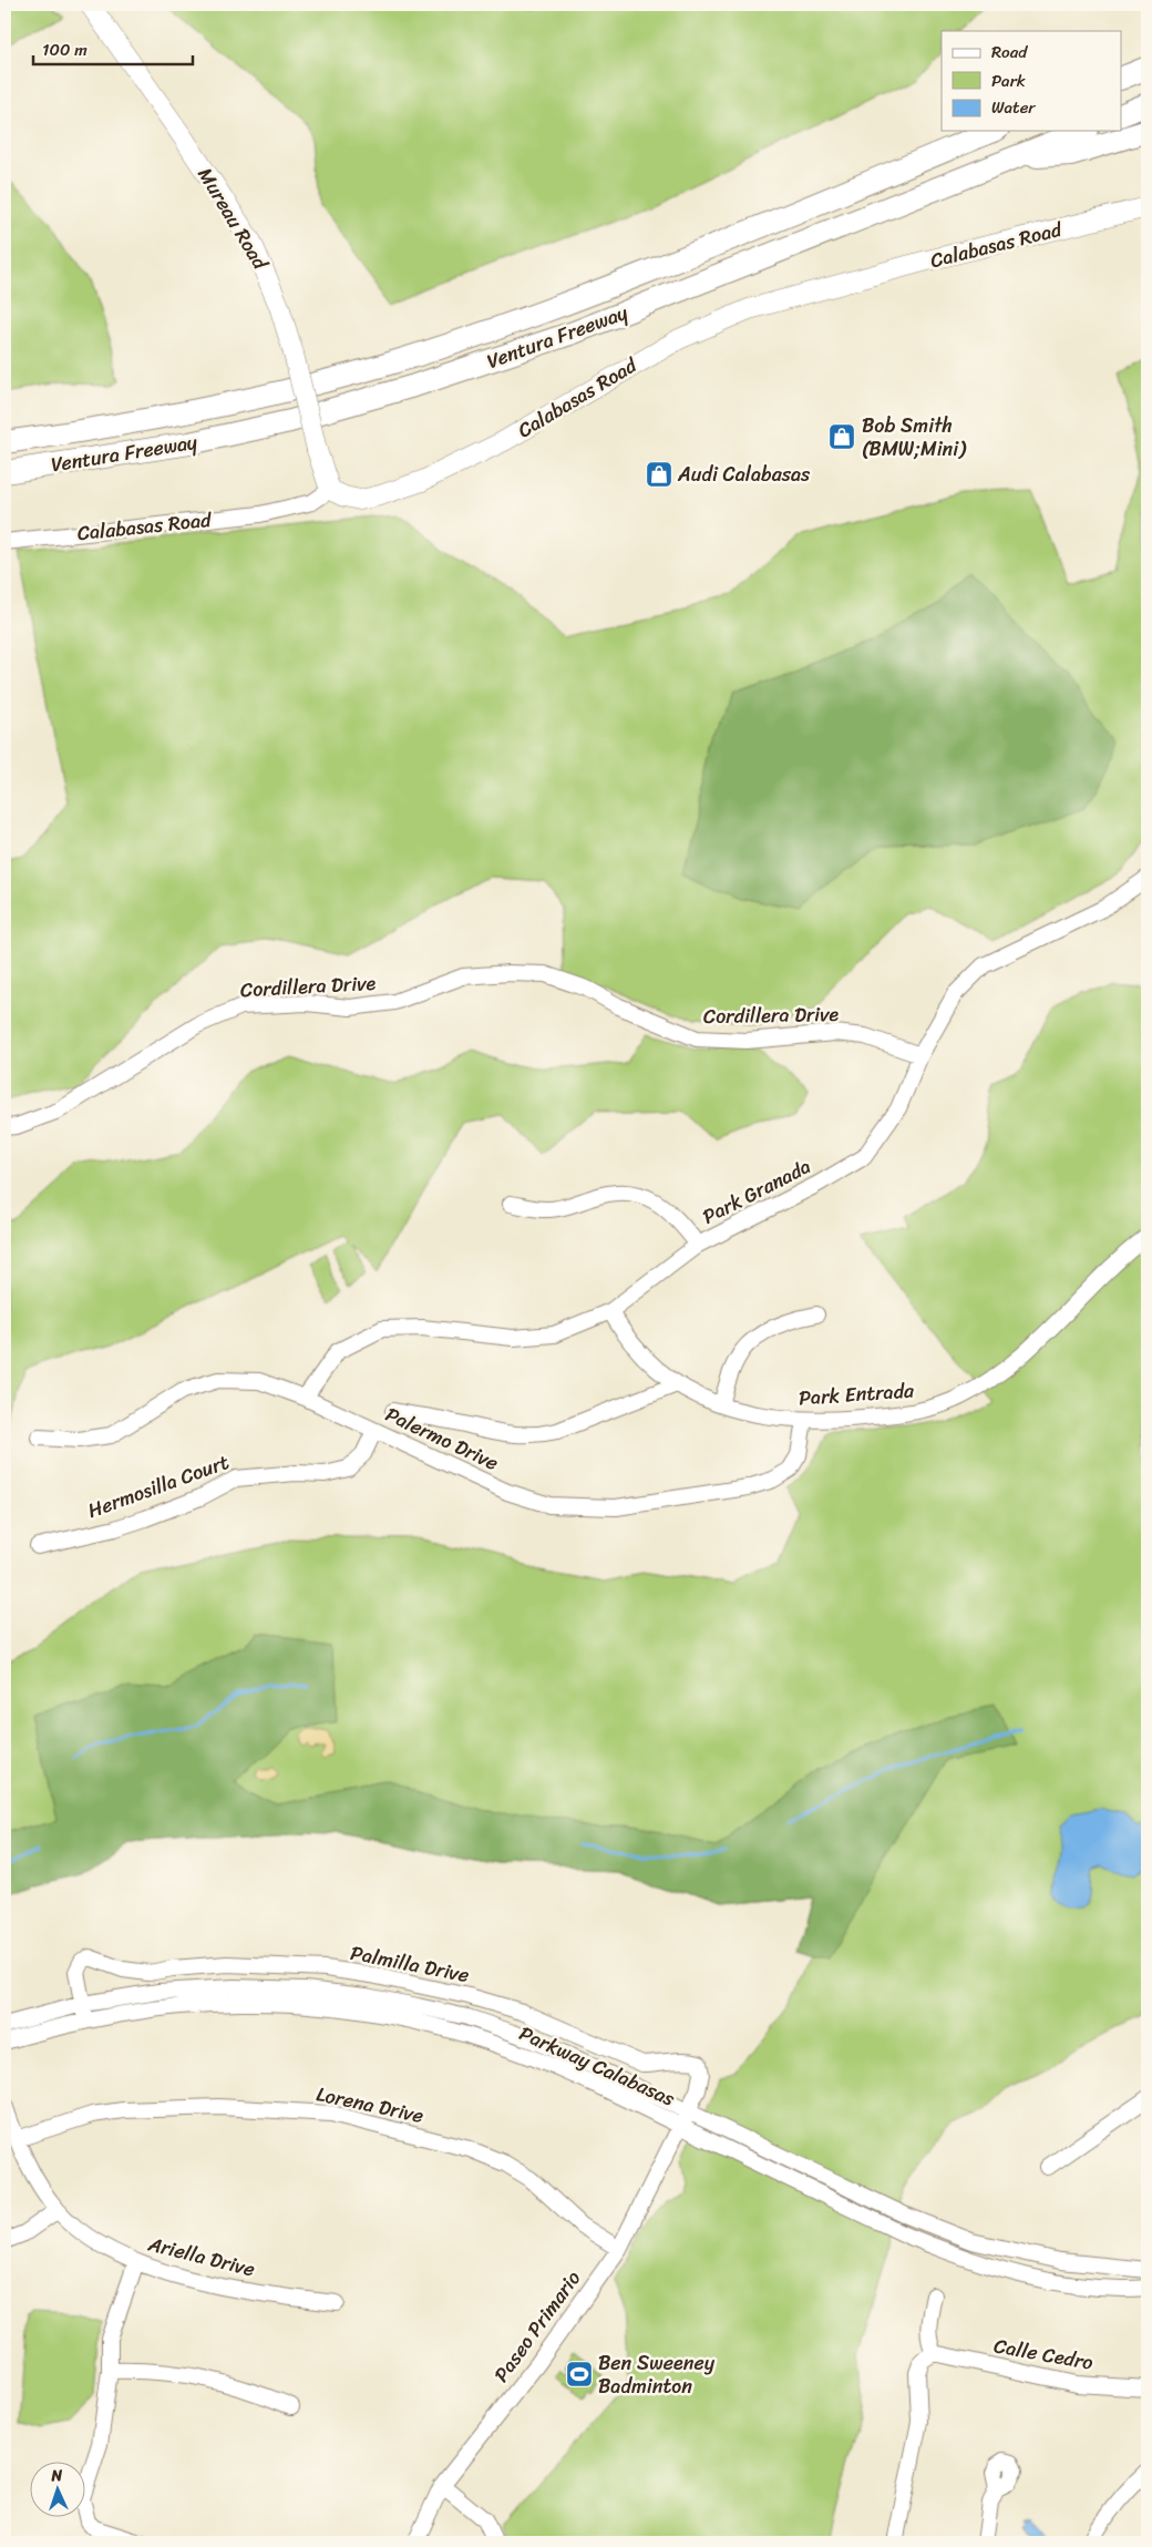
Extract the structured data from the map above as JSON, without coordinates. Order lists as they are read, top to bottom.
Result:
{
  "streets": {
    "highway": ["Ventura Freeway"],
    "main road": ["Mureau Road", "Calabasas Road"],
    "street": [
      "Cordillera Drive",
      "Park Granada",
      "Park Entrada",
      "Palermo Drive",
      "Hermosilla Court",
      "Palmilla Drive",
      "Parkway Calabasas",
      "Lorena Drive",
      "Ariella Drive",
      "Paseo Primario",
      "Calle Cedro"
    ]
  },
  "crossings": [
    ["Mureau Road", "Calabasas Road"],
    ["Cordillera Drive", "Park Granada"],
    ["Park Granada", "Park Entrada"],
    ["Park Granada", "Palermo Drive"],
    ["Park Entrada", "Palermo Drive"],
    ["Palermo Drive", "Hermosilla Court"],
    ["Palmilla Drive", "Parkway Calabasas"],
    ["Palmilla Drive", "Paseo Primario"],
    ["Parkway Calabasas", "Paseo Primario"],
    ["Lorena Drive", "Ariella Drive"],
    ["Lorena Drive", "Paseo Primario"]
  ],
  "places": {
    "shop": ["Bob Smith (BMW;Mini)", "Audi Calabasas"],
    "sports": ["Ben Sweeney Badminton"]
  },
  "legend": ["Road", "Park", "Water"],
  "scale_bar": "100 m",
  "north": "top"
}
